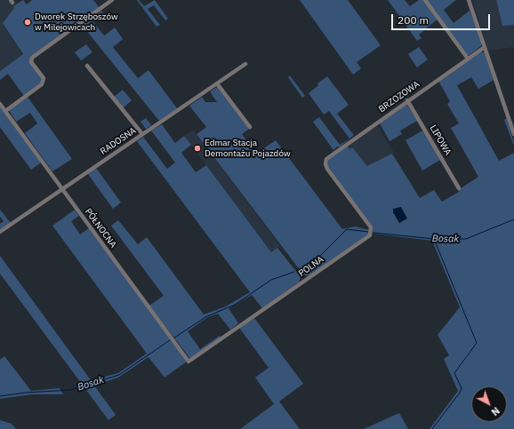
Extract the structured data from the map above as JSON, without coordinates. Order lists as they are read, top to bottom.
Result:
{
  "streets": {
    "street": [
      "BRZOZOWA",
      "LIPOWA",
      "RADOSNA",
      "PÓŁNOCNA",
      "POLNA"
    ]
  },
  "crossings": [
    ["BRZOZOWA", "LIPOWA"],
    ["BRZOZOWA", "POLNA"],
    ["RADOSNA", "PÓŁNOCNA"],
    ["PÓŁNOCNA", "POLNA"]
  ],
  "water": ["Bosak"],
  "places": ["Dworek Strzęboszów w Milejowicach", "Edmar Stacja Demontażu Pojazdów"],
  "scale_bar": "200 m",
  "north": "bottom right"
}
